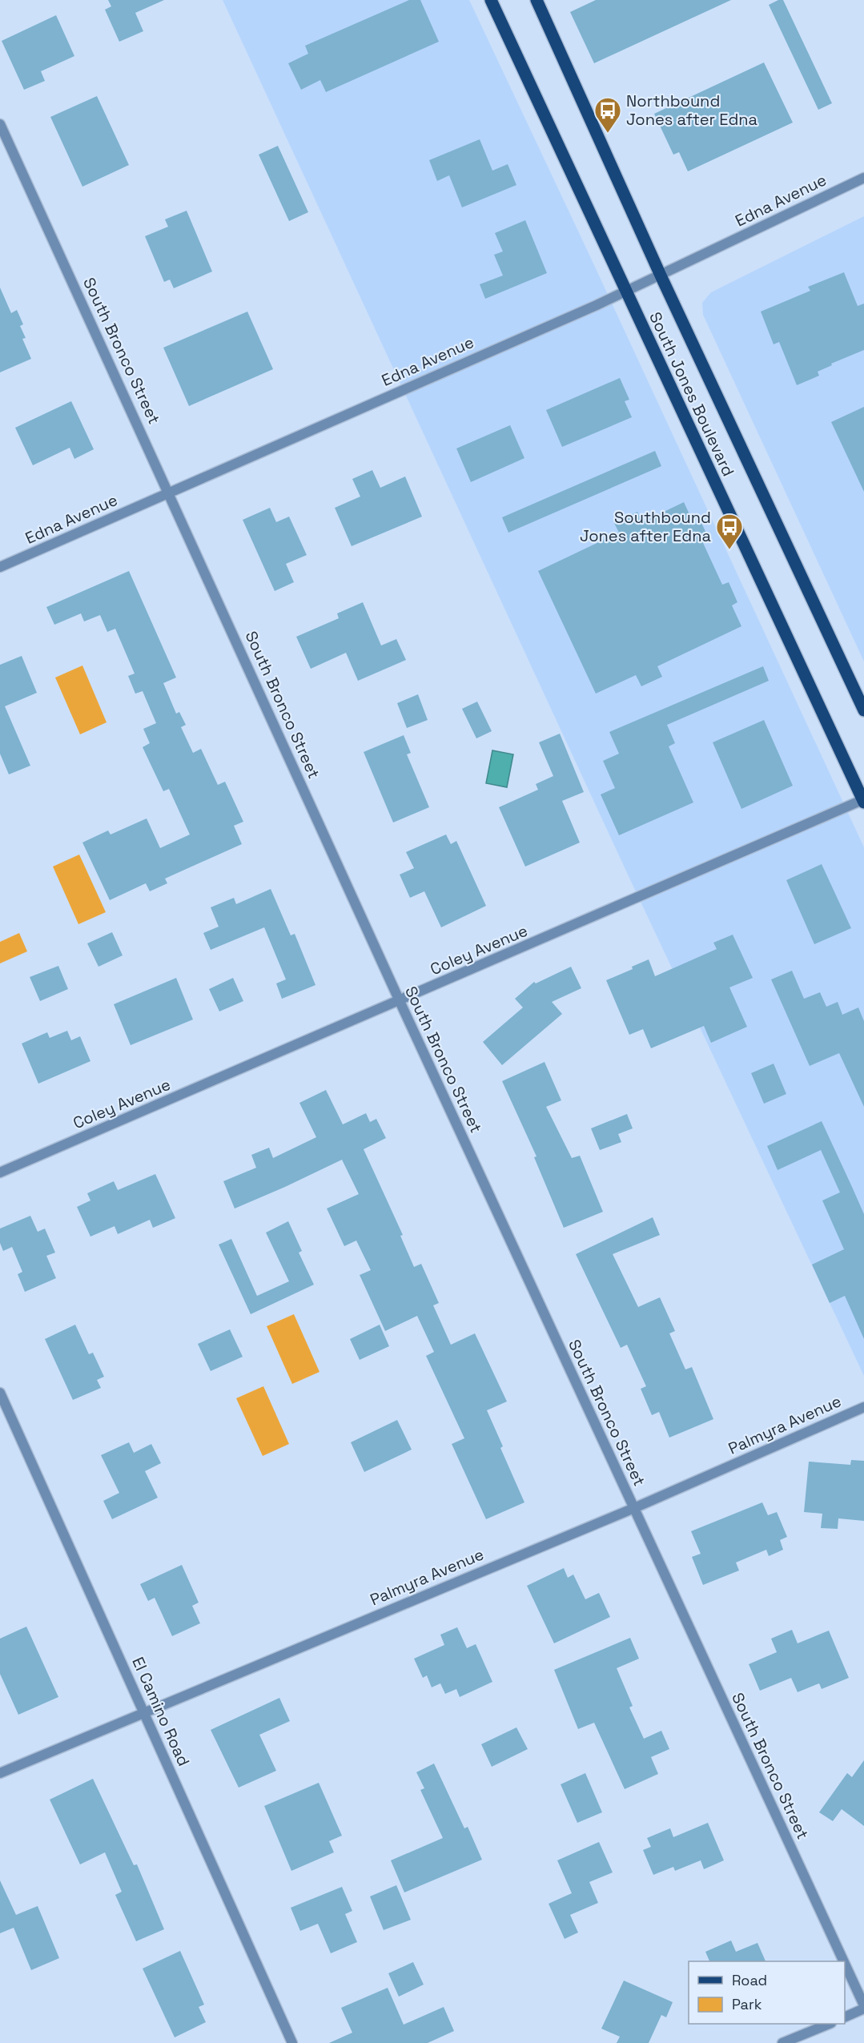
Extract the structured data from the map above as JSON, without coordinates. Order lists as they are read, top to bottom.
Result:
{
  "streets": {
    "main road": ["South Jones Boulevard"],
    "street": [
      "Edna Avenue",
      "South Bronco Street",
      "Coley Avenue",
      "Palmyra Avenue",
      "El Camino Road"
    ]
  },
  "crossings": [
    ["Edna Avenue", "South Bronco Street"],
    ["Edna Avenue", "South Jones Boulevard"],
    ["South Bronco Street", "Coley Avenue"],
    ["South Bronco Street", "Palmyra Avenue"],
    ["South Jones Boulevard", "Coley Avenue"],
    ["Palmyra Avenue", "El Camino Road"]
  ],
  "places": {
    "bus stop": ["Northbound Jones after Edna", "Southbound Jones after Edna"]
  },
  "legend": ["Road", "Park"]
}
